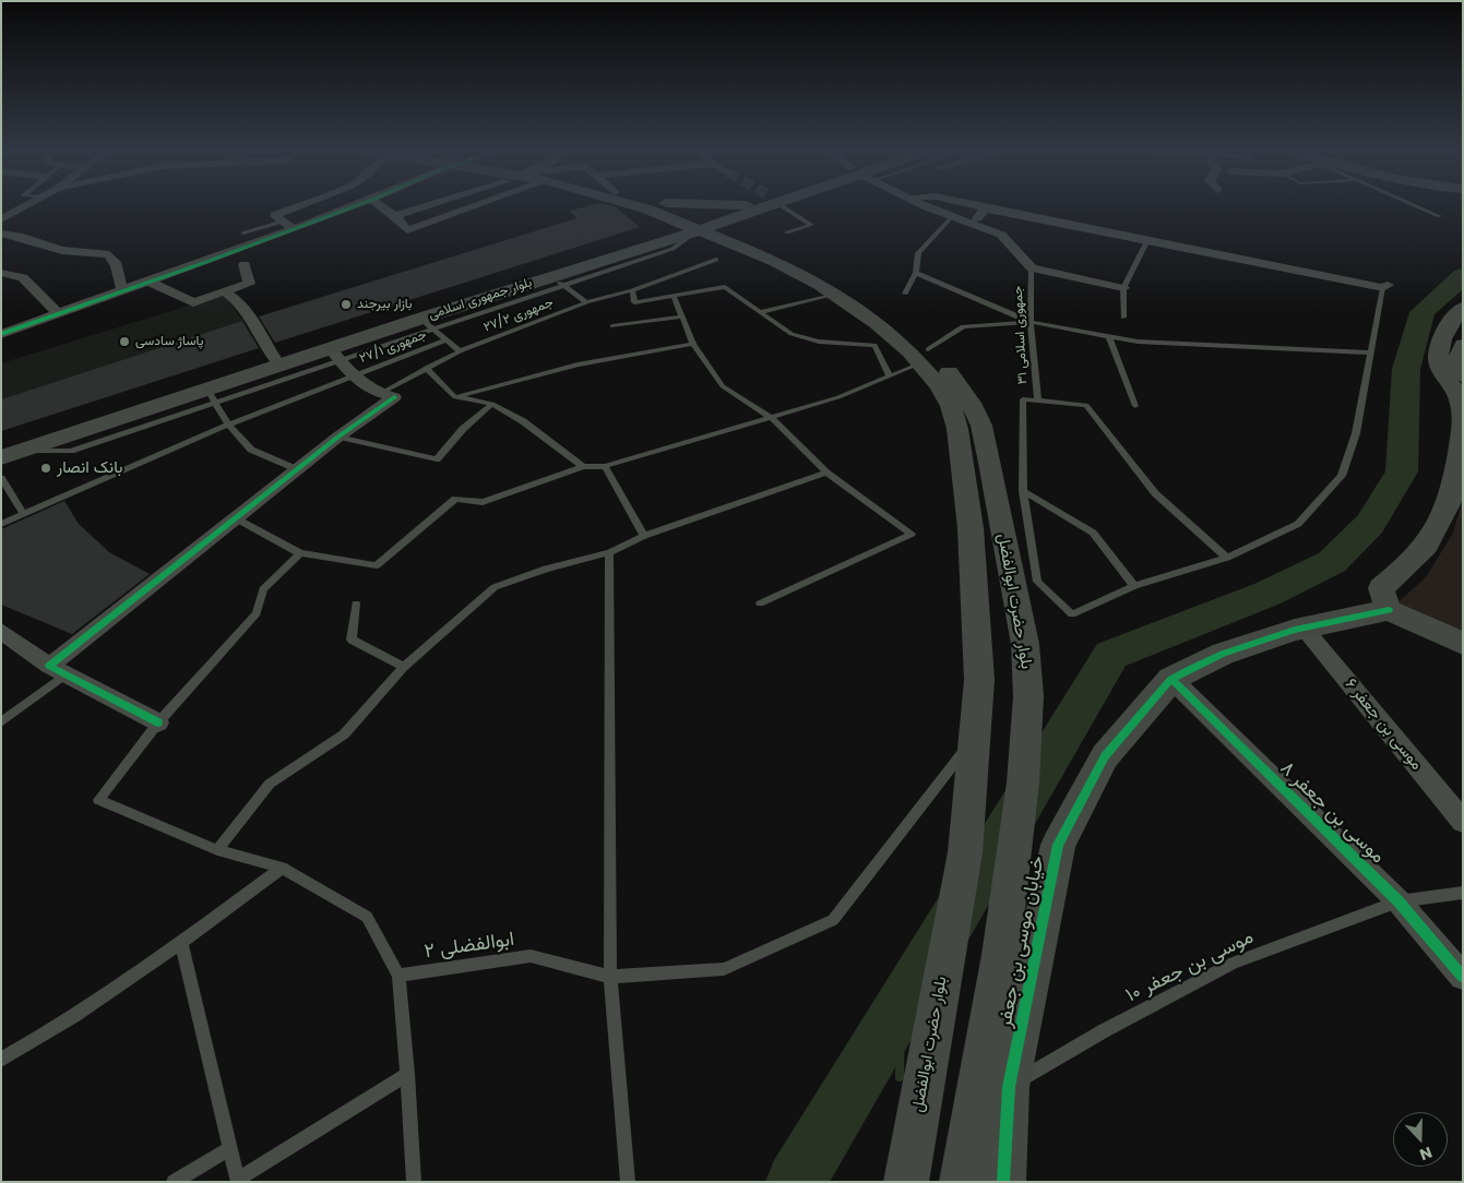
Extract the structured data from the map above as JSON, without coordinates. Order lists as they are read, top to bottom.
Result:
{
  "streets": {
    "main road": ["بلوار جمهوری اسلامی", "بلوار حضرت ابوالفضل", "خیابان موسی بن جعفر"],
    "street": ["جمهوری اسلامی ۳۱", "موسی بن جعفر ۶", "موسی بن جعفر ۸"],
    "lane": [
      "جمهوری ۲۷/۲",
      "جمهوری ۲۷/۱",
      "ابوالفضلی ۲",
      "موسی بن جعفر ۱۰"
    ]
  },
  "crossings": [
    ["بلوار جمهوری اسلامی", "بلوار حضرت ابوالفضل"],
    ["بلوار حضرت ابوالفضل", "ابوالفضلی ۲"],
    ["موسی بن جعفر ۶", "خیابان موسی بن جعفر"],
    ["موسی بن جعفر ۸", "خیابان موسی بن جعفر"],
    ["موسی بن جعفر ۸", "موسی بن جعفر ۱۰"],
    ["خیابان موسی بن جعفر", "موسی بن جعفر ۱۰"]
  ],
  "places": ["بازار بیرجند", "پاساژ سادسی", "بانک انصار"],
  "north": "bottom"
}
